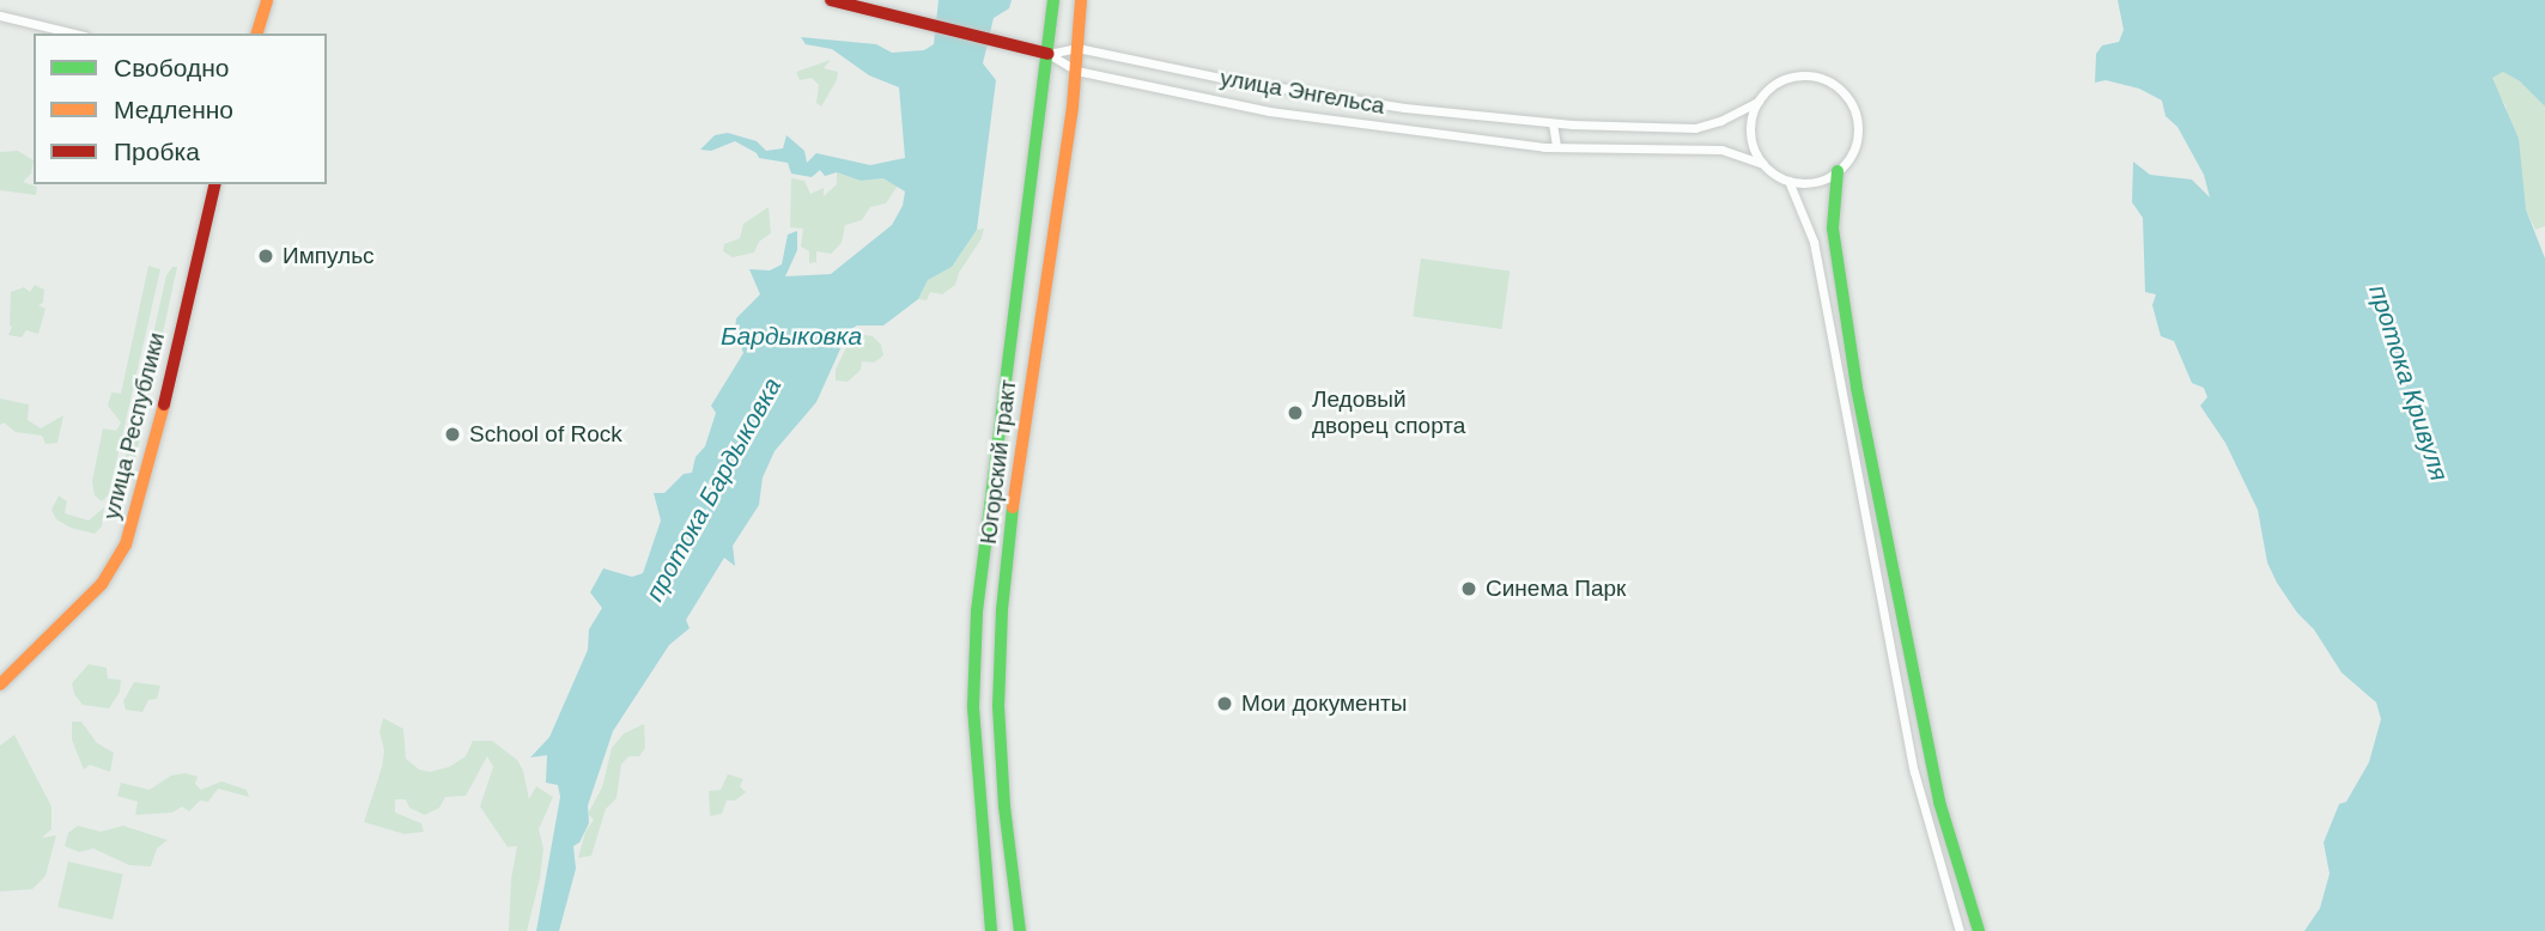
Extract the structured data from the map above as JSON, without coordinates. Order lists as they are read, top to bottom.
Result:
{
  "streets": {
    "main road": ["улица Энгельса", "улица Республики", "Югорский тракт"]
  },
  "crossings": [
    ["улица Энгельса", "Югорский тракт"]
  ],
  "water": ["Бардыковка", "протока Кривуля", "протока Бардыковка"],
  "places": [
    "Импульс",
    "Ледовый дворец спорта",
    "School of Rock",
    "Синема Парк",
    "Мои документы"
  ],
  "legend": ["Свободно", "Медленно", "Пробка"]
}
